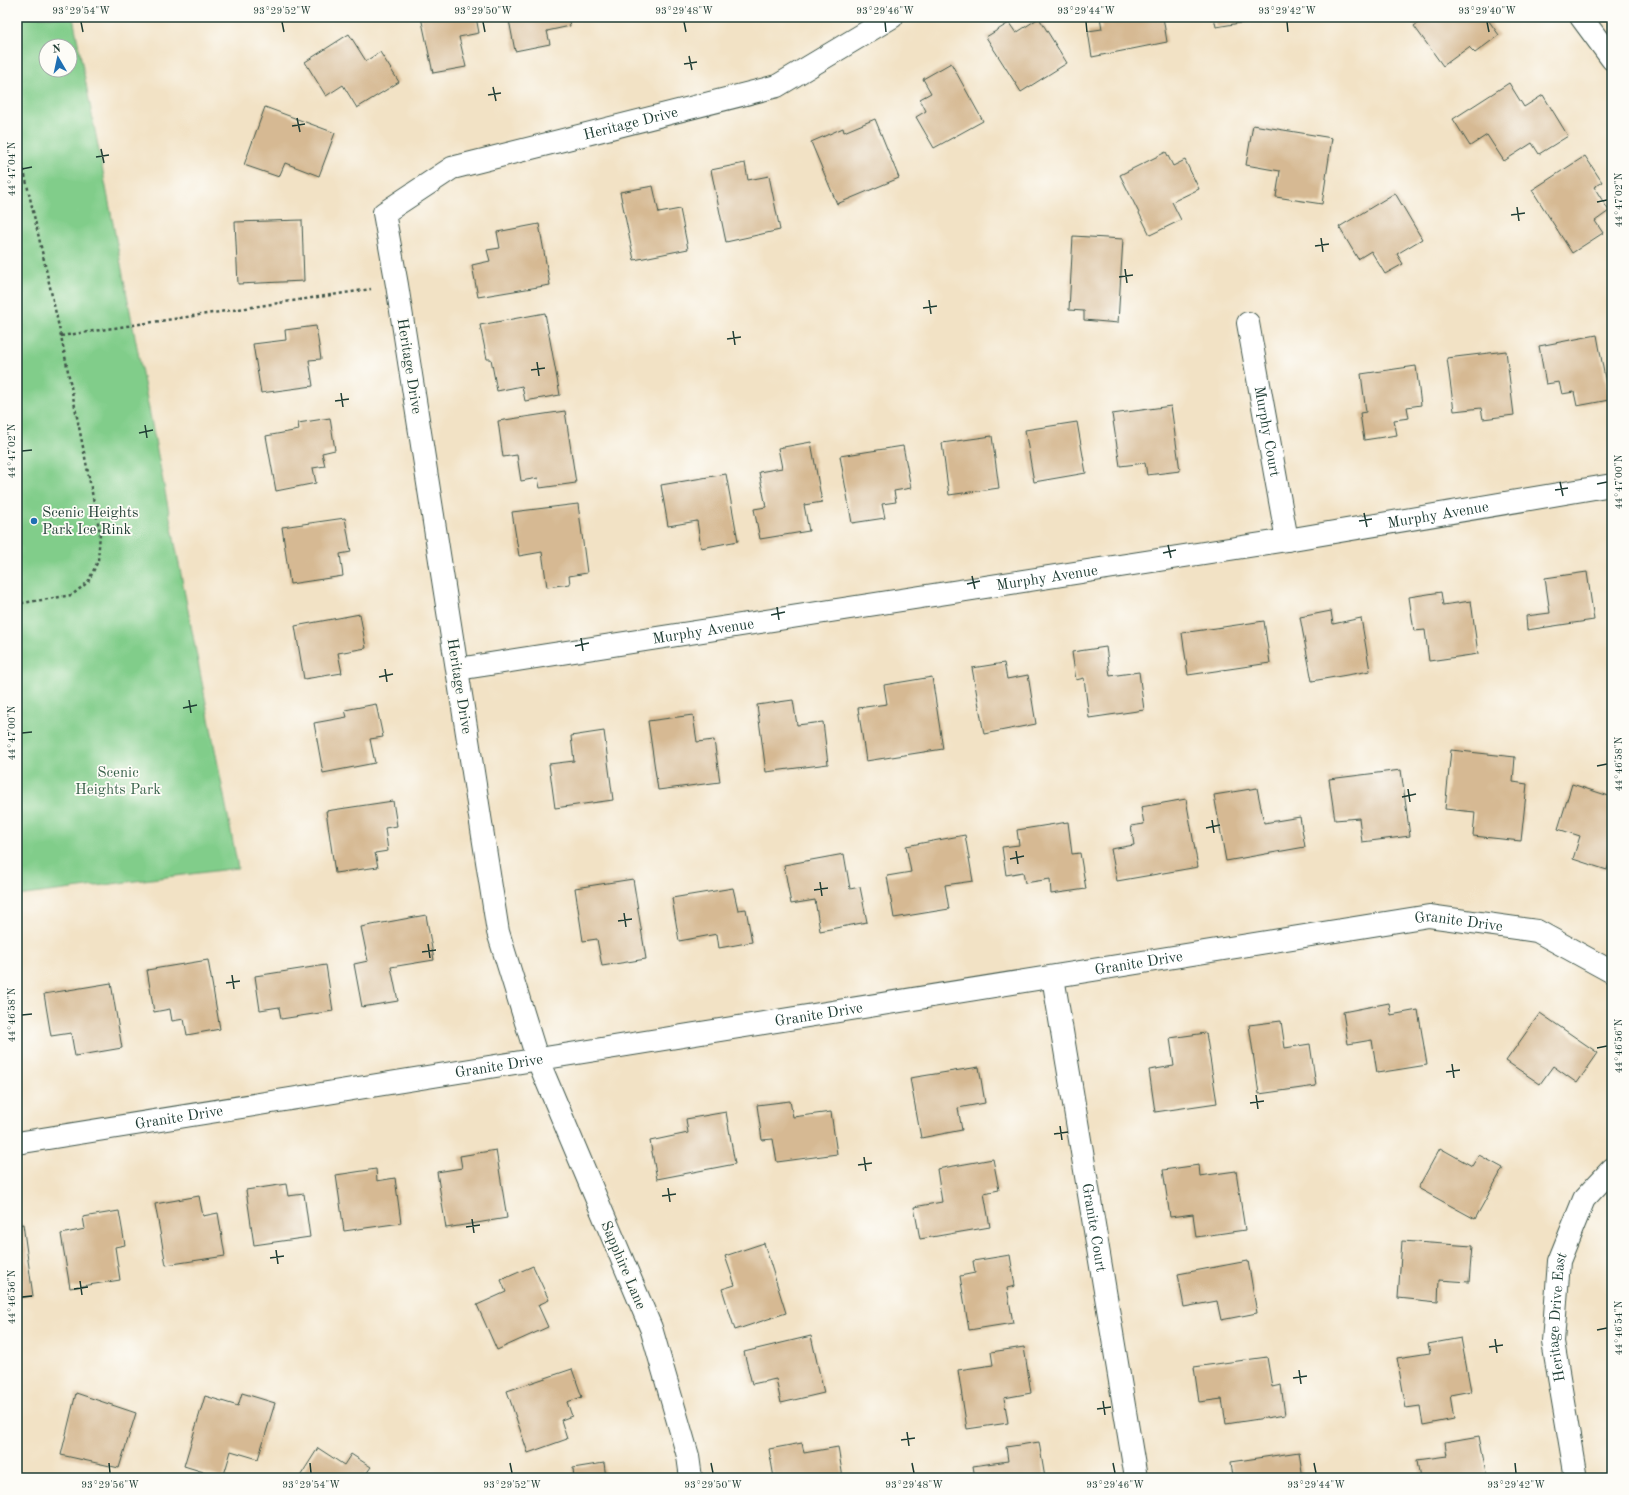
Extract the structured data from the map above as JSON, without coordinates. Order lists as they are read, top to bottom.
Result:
{
  "streets": {
    "street": [
      "Heritage Drive",
      "Murphy Court",
      "Murphy Avenue",
      "Granite Drive",
      "Granite Court",
      "Sapphire Lane",
      "Heritage Drive East"
    ]
  },
  "crossings": [
    ["Heritage Drive", "Murphy Avenue"],
    ["Heritage Drive", "Granite Drive"],
    ["Heritage Drive", "Sapphire Lane"],
    ["Murphy Court", "Murphy Avenue"],
    ["Granite Drive", "Granite Court"],
    ["Granite Drive", "Sapphire Lane"]
  ],
  "parks": ["Scenic Heights Park"],
  "places": ["Scenic Heights Park Ice Rink"],
  "north": "top",
  "coordinates": [
    "93°29'54\"W",
    "93°29'52\"W",
    "93°29'50\"W",
    "93°29'48\"W",
    "93°29'46\"W",
    "93°29'44\"W",
    "93°29'42\"W",
    "93°29'40\"W",
    "44°47'04\"N",
    "44°47'02\"N",
    "44°47'00\"N",
    "44°46'58\"N",
    "44°46'56\"N",
    "44°46'54\"N",
    "93°29'56\"W"
  ]
}
